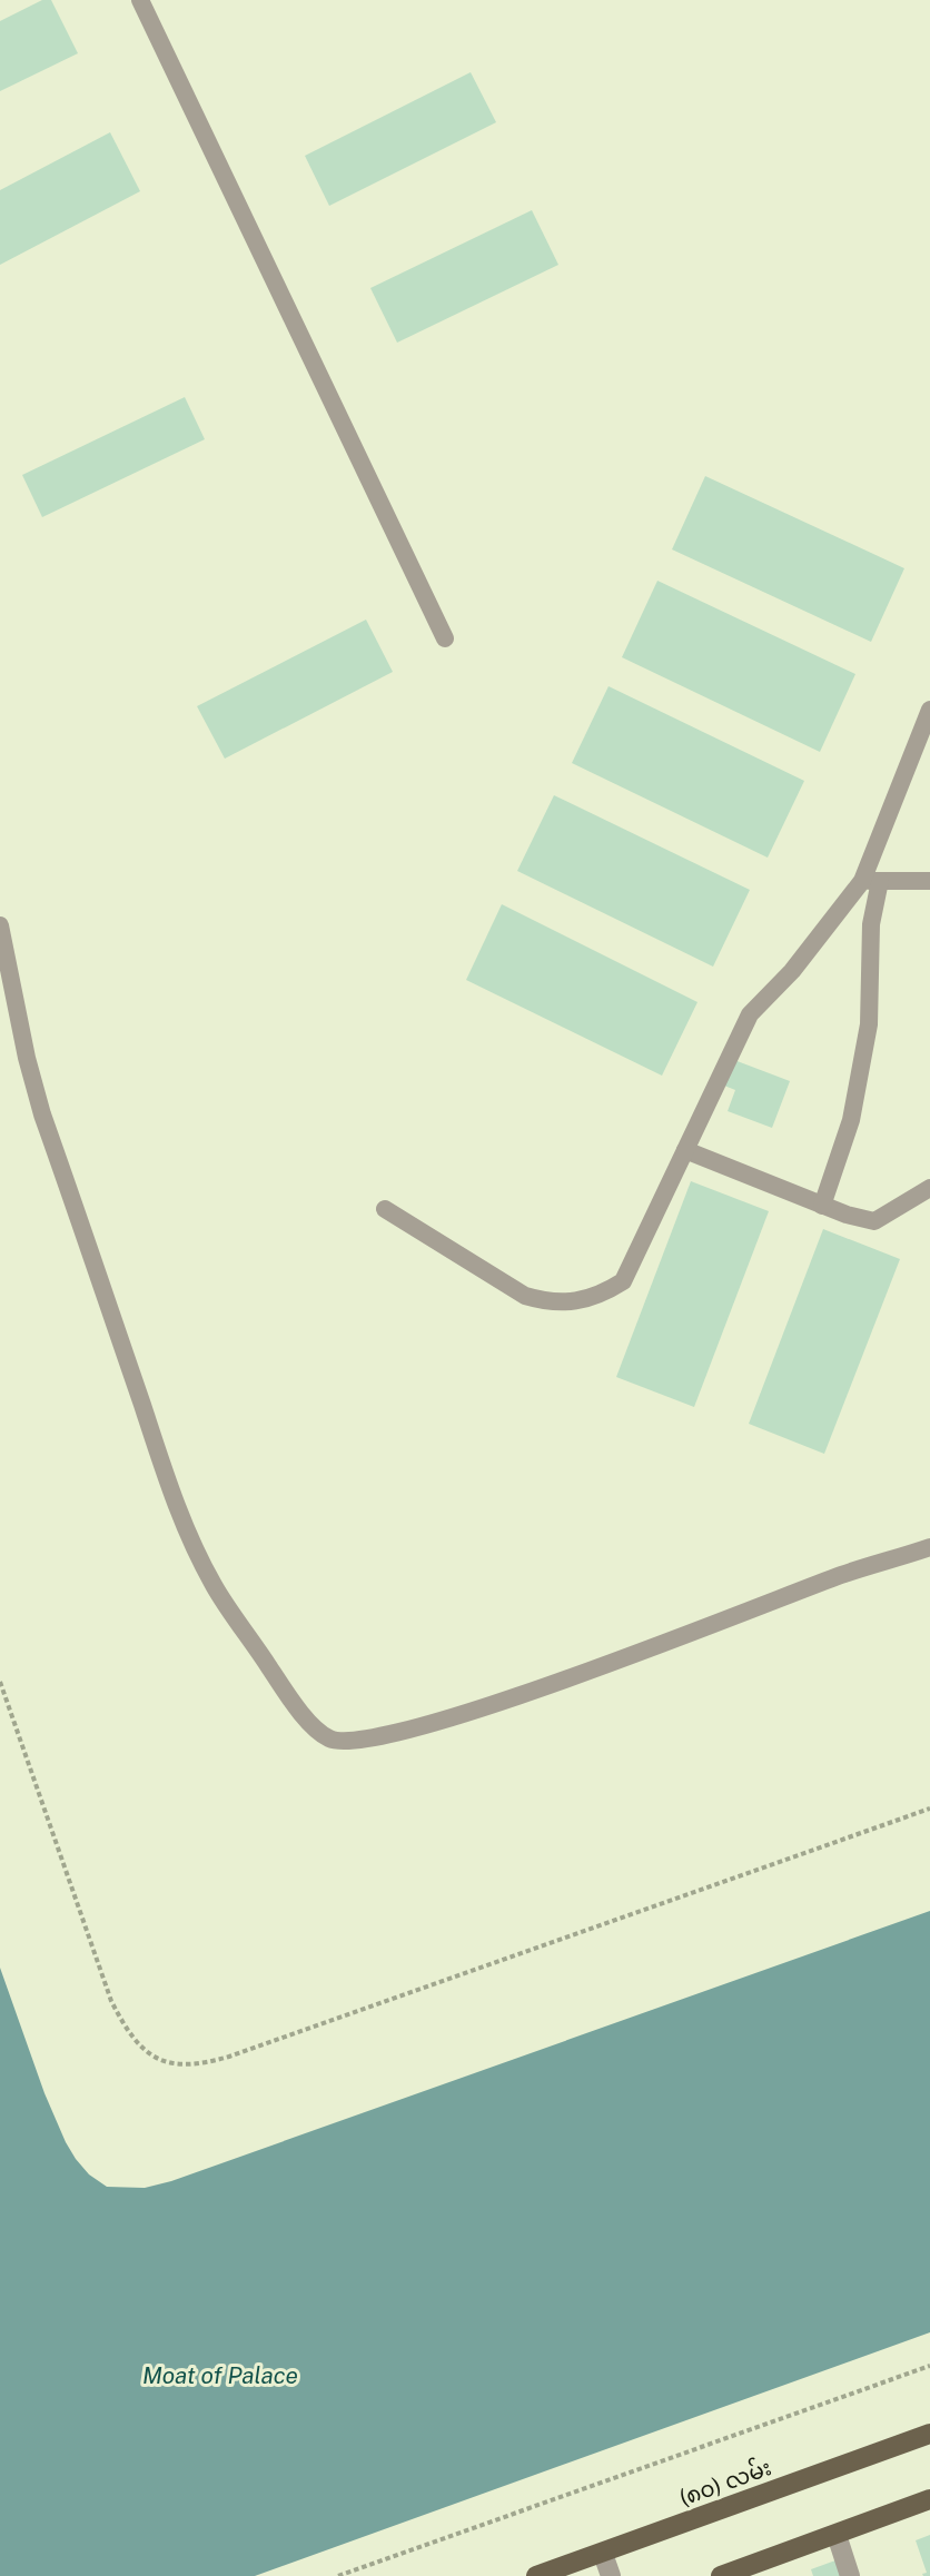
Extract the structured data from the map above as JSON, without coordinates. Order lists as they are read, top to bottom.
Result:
{
  "streets": {
    "main road": ["(၈၀) လမ်း"]
  },
  "water": ["Moat of Palace"]
}
